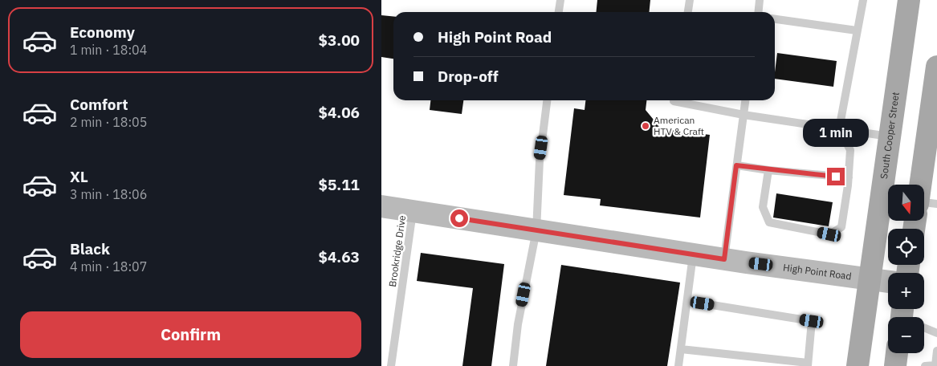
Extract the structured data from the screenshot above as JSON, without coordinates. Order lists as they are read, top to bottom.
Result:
{
  "streets": {
    "main road": ["South Cooper Street"],
    "street": ["High Point Road"],
    "lane": ["Brookridge Drive"]
  },
  "crossings": [
    ["South Cooper Street", "High Point Road"],
    ["Brookridge Drive", "High Point Road"]
  ],
  "places": ["American HTV & Craft"],
  "north": "bottom",
  "page": {
    "list": [
      {
        "name": "Economy",
        "note": "1 min · 18:04",
        "value": "$3.00"
      },
      {
        "name": "Comfort",
        "note": "2 min · 18:05",
        "value": "$4.06"
      },
      {
        "name": "XL",
        "note": "3 min · 18:06",
        "value": "$5.11"
      },
      {
        "name": "Black",
        "note": "4 min · 18:07",
        "value": "$4.63"
      }
    ],
    "banner": ["High Point Road", "Drop-off"],
    "bubble": "1 min",
    "map_buttons": ["+", "−"],
    "buttons": "Confirm"
  }
}
